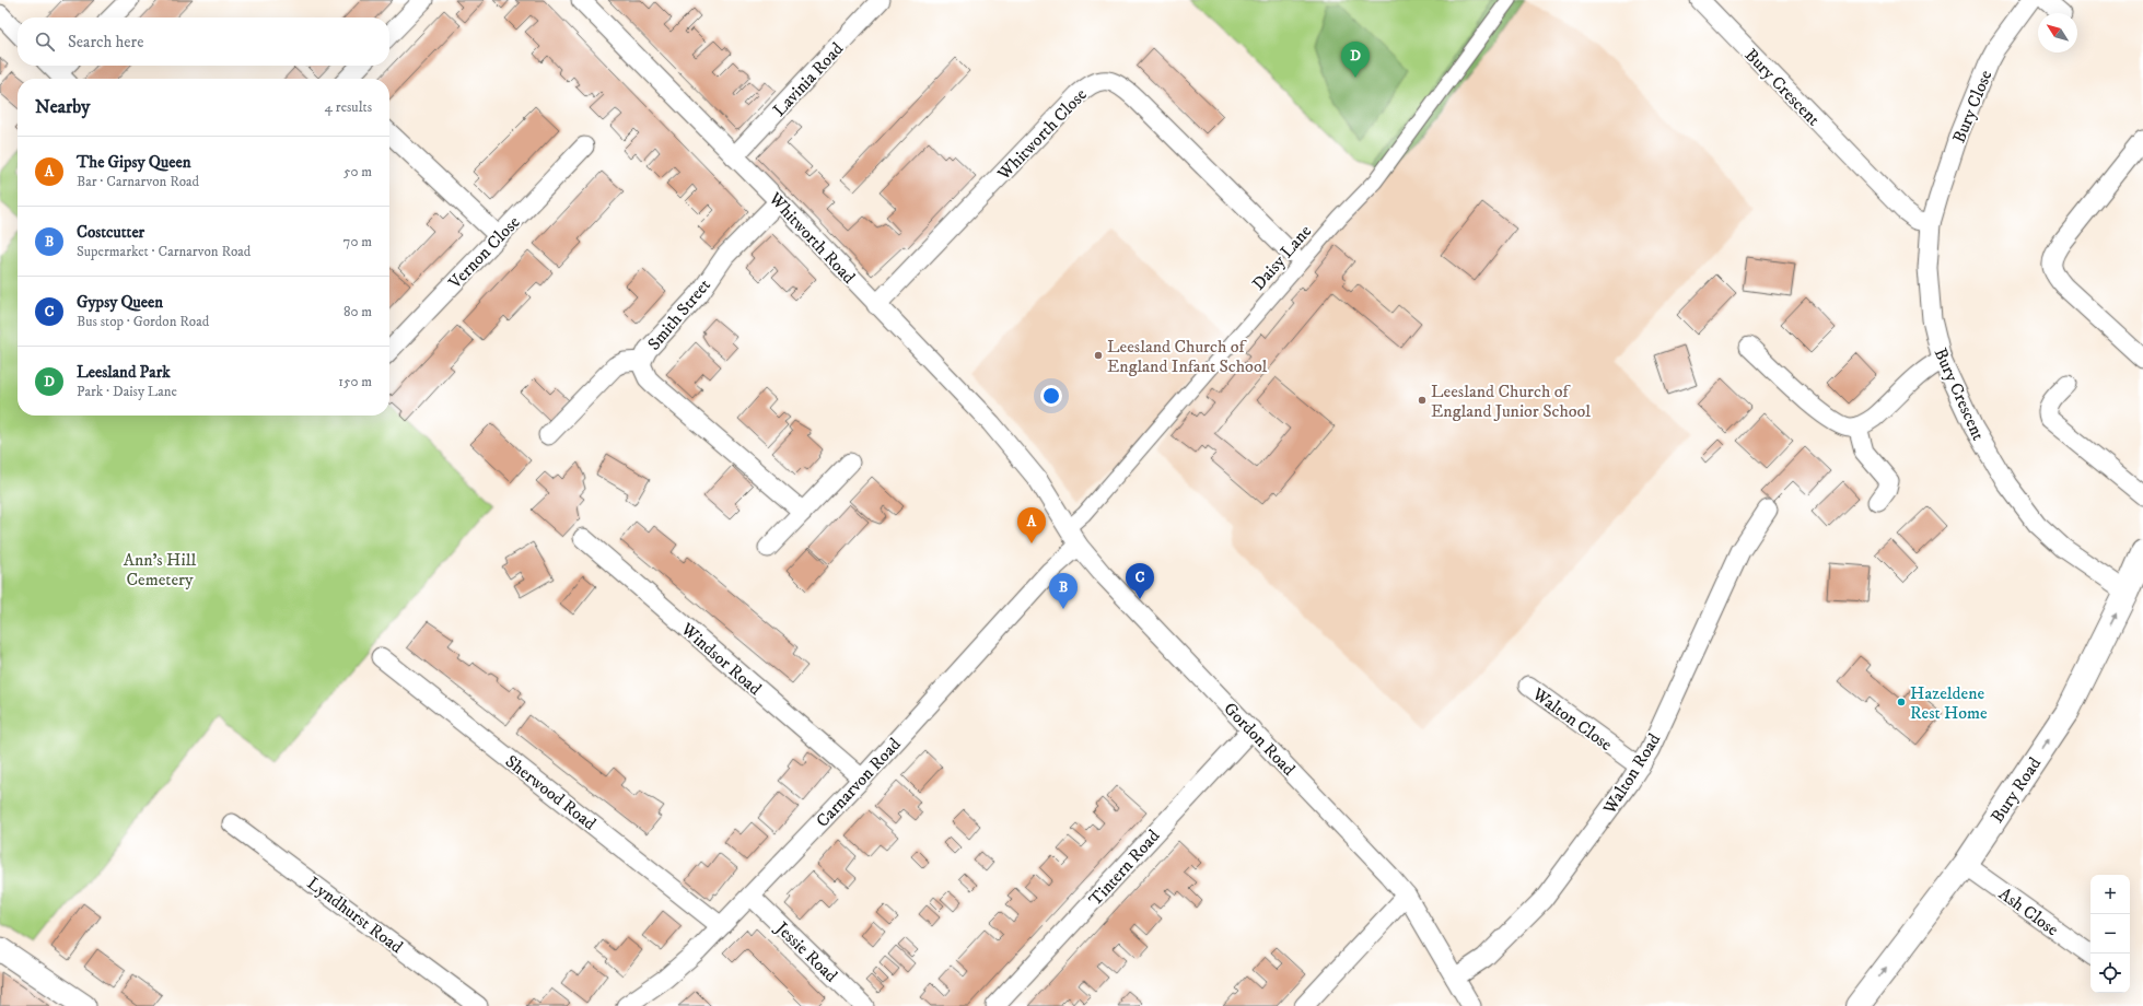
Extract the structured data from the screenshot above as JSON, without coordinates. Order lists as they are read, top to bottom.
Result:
{
  "streets": {
    "main road": ["Bury Road"],
    "street": [
      "Lavinia Road",
      "Bury Crescent",
      "Bury Close",
      "Whitworth Close",
      "Whitworth Road",
      "Vernon Close",
      "Daisy Lane",
      "Smith Street",
      "Windsor Road",
      "Walton Close",
      "Gordon Road",
      "Walton Road",
      "Carnarvon Road",
      "Sherwood Road",
      "Tintern Road",
      "Ash Close",
      "Lyndhurst Road",
      "Jessie Road"
    ]
  },
  "crossings": [
    ["Lavinia Road", "Whitworth Road"],
    ["Bury Crescent", "Bury Close"],
    ["Bury Crescent", "Bury Road"],
    ["Whitworth Close", "Whitworth Road"],
    ["Whitworth Road", "Smith Street"],
    ["Whitworth Road", "Gordon Road"],
    ["Daisy Lane", "Gordon Road"],
    ["Windsor Road", "Carnarvon Road"],
    ["Walton Close", "Walton Road"],
    ["Gordon Road", "Walton Road"],
    ["Gordon Road", "Carnarvon Road"],
    ["Gordon Road", "Tintern Road"],
    ["Carnarvon Road", "Sherwood Road"],
    ["Carnarvon Road", "Jessie Road"],
    ["Bury Road", "Ash Close"]
  ],
  "one_way": ["Bury Road"],
  "parks": ["Ann's Hill Cemetery"],
  "places": ["Leesland Church of England Infant School", "Leesland Church of England Junior School", "Hazeldene Rest Home"],
  "north": "top left",
  "page": {
    "search": "Search here",
    "pins": [
      "D",
      "A",
      "C",
      "B"
    ],
    "heading": ["Nearby", "4 results"],
    "list": [
      {
        "mark": "A",
        "name": "The Gipsy Queen",
        "note": "Bar · Carnarvon Road",
        "value": "50 m"
      },
      {
        "mark": "B",
        "name": "Costcutter",
        "note": "Supermarket · Carnarvon Road",
        "value": "70 m"
      },
      {
        "mark": "C",
        "name": "Gypsy Queen",
        "note": "Bus stop · Gordon Road",
        "value": "80 m"
      },
      {
        "mark": "D",
        "name": "Leesland Park",
        "note": "Park · Daisy Lane",
        "value": "150 m"
      }
    ],
    "map_buttons": ["+", "−"]
  }
}
